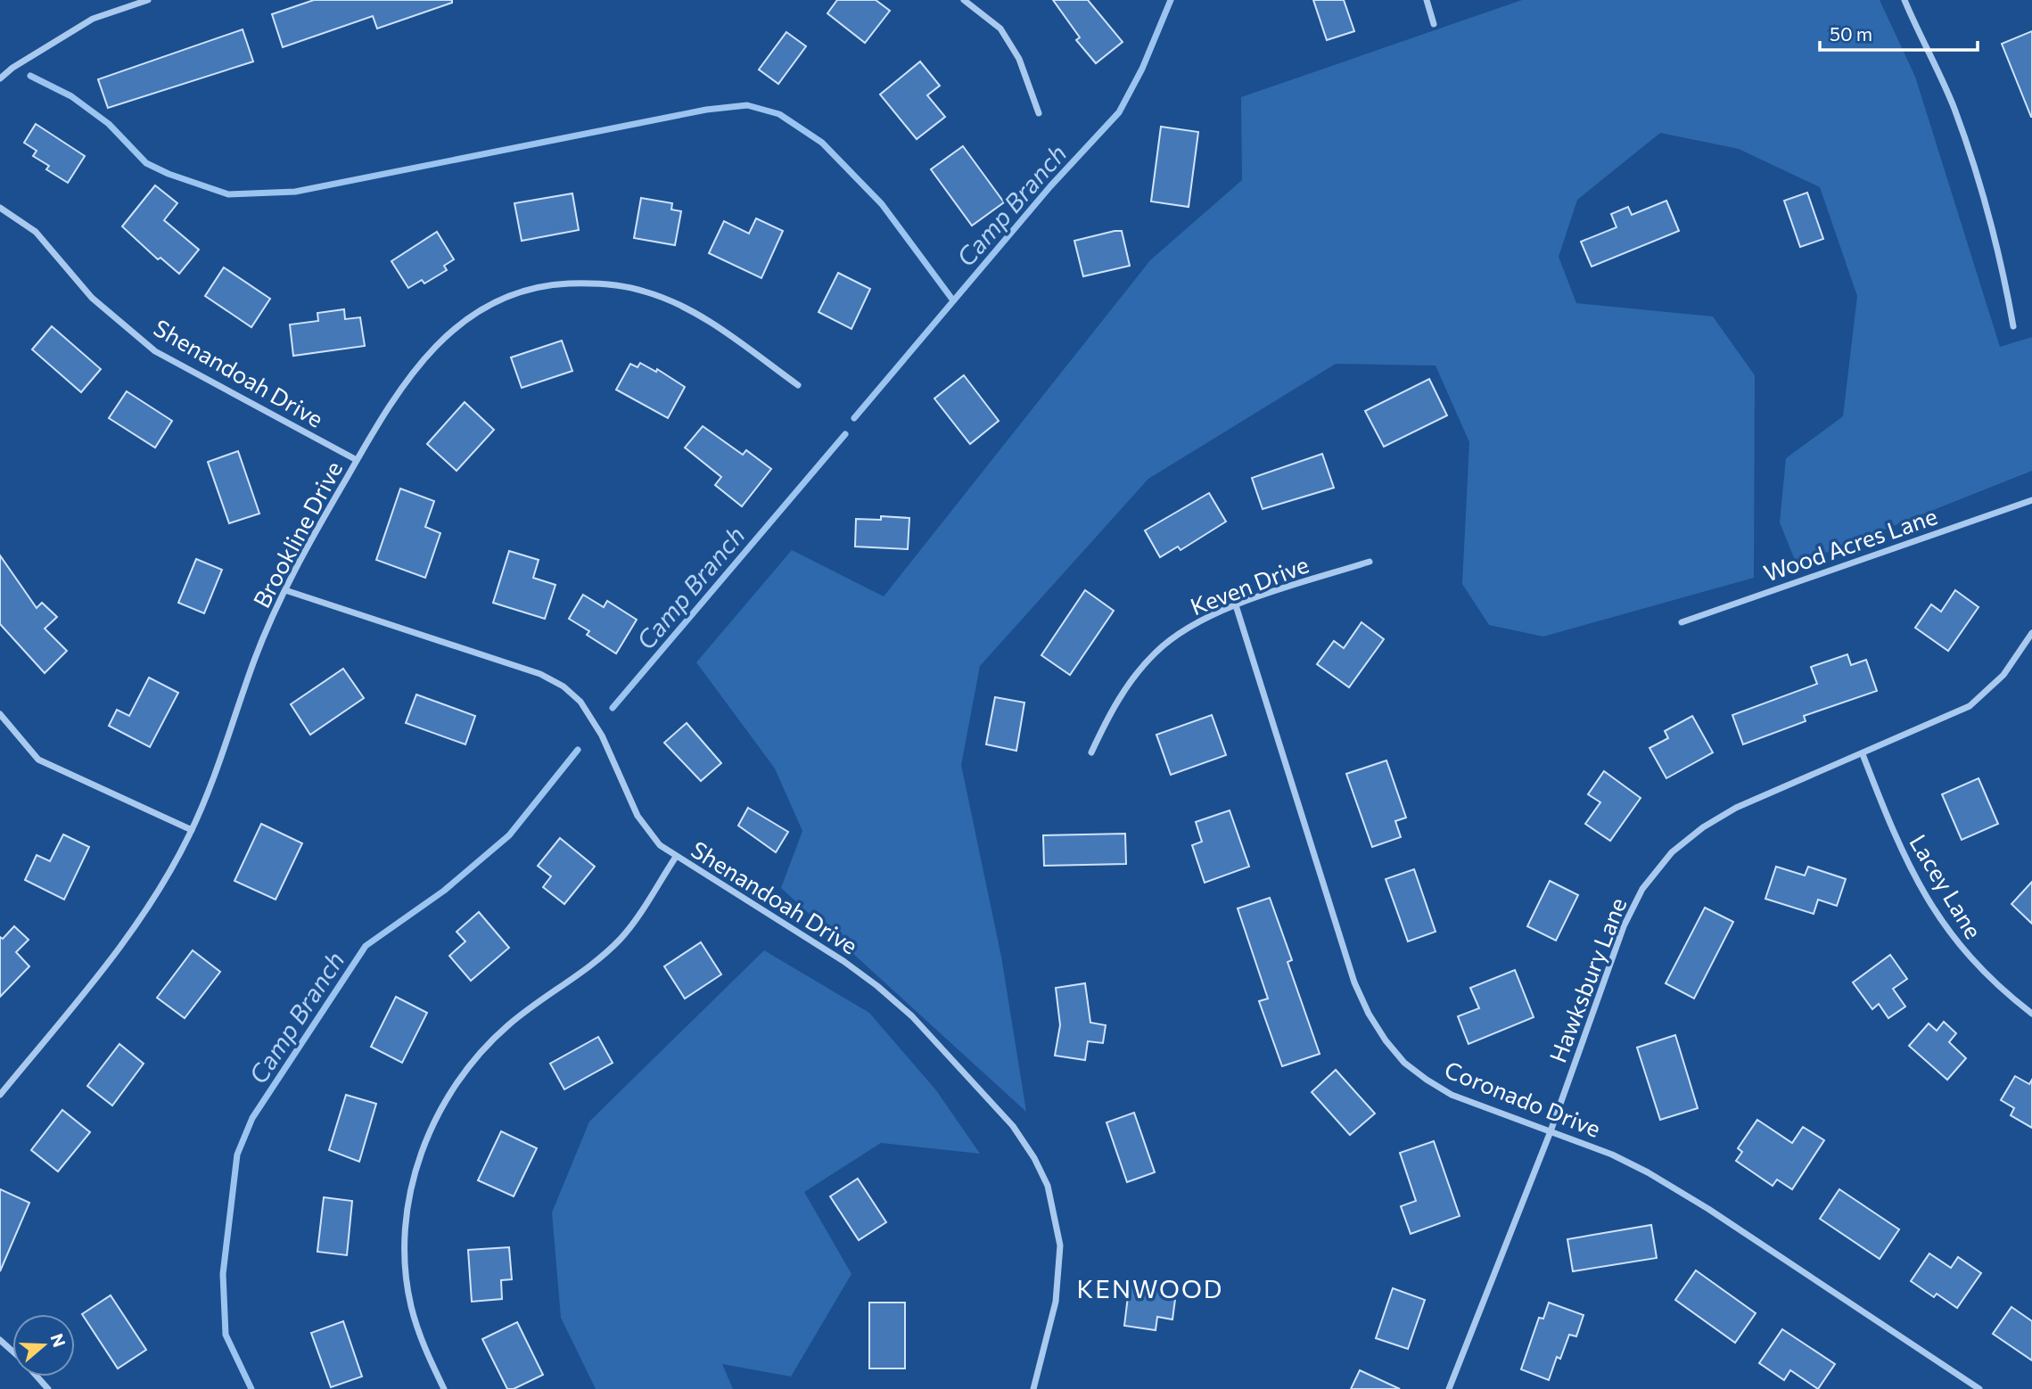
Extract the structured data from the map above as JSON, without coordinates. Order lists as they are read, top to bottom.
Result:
{
  "streets": {
    "street": [
      "Shenandoah Drive",
      "Brookline Drive",
      "Wood Acres Lane",
      "Keven Drive",
      "Lacey Lane",
      "Hawksbury Lane",
      "Coronado Drive"
    ]
  },
  "crossings": [
    ["Shenandoah Drive", "Brookline Drive"],
    ["Keven Drive", "Coronado Drive"],
    ["Lacey Lane", "Hawksbury Lane"],
    ["Hawksbury Lane", "Coronado Drive"]
  ],
  "districts": ["KENWOOD"],
  "water": ["Camp Branch"],
  "scale_bar": "50 m",
  "north": "right"
}
